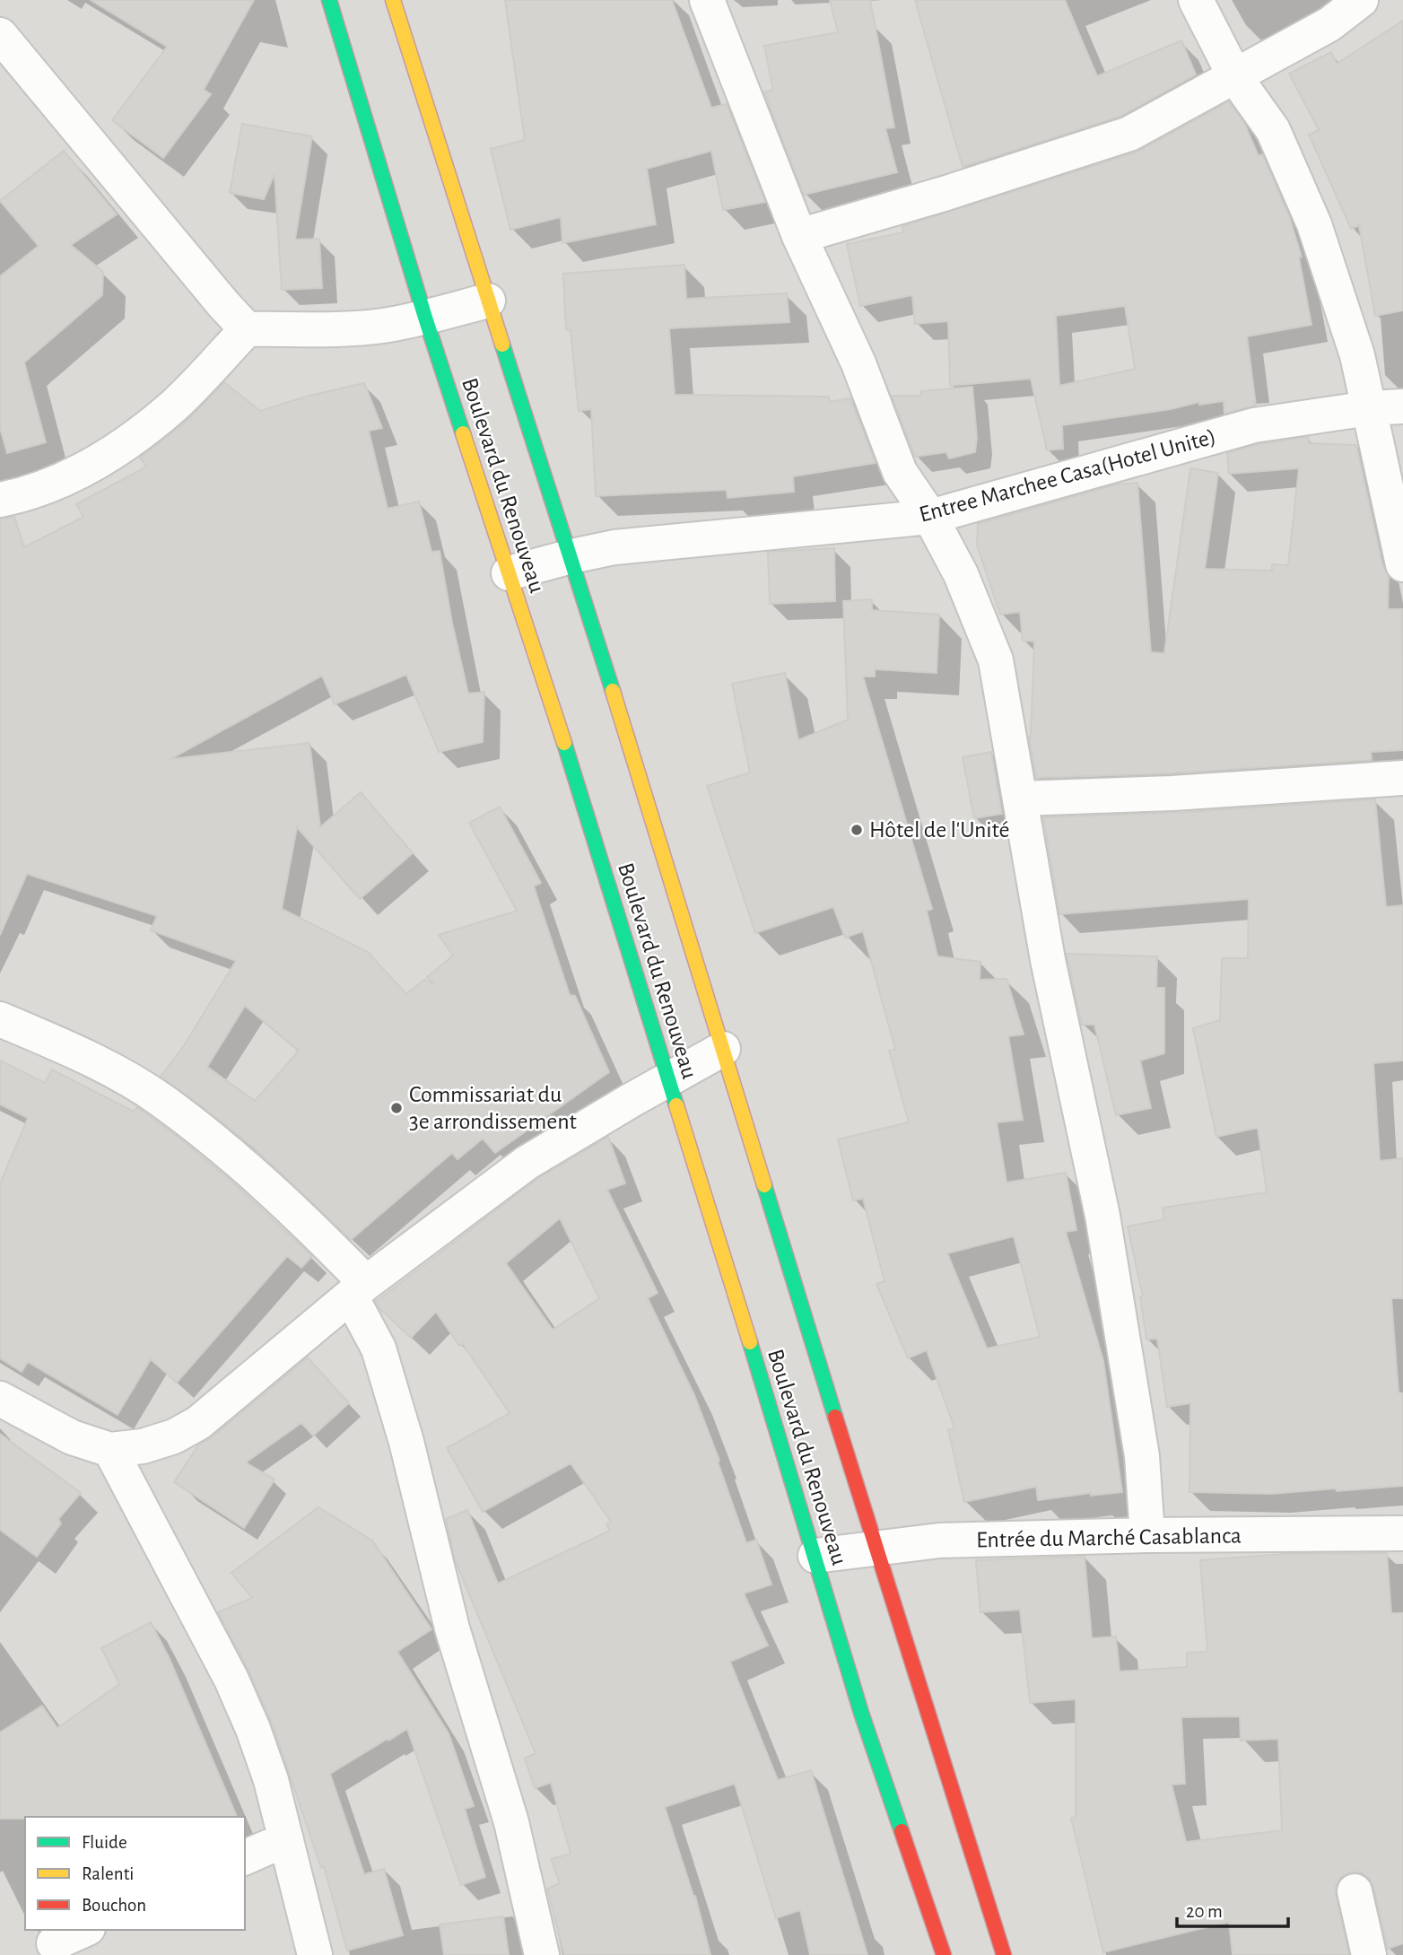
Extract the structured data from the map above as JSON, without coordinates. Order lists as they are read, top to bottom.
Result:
{
  "streets": {
    "highway": ["Boulevard du Renouveau"],
    "street": ["Entree Marchee Casa(Hotel Unite)", "Entrée du Marché Casablanca"]
  },
  "crossings": [
    ["Entree Marchee Casa(Hotel Unite)", "Boulevard du Renouveau"],
    ["Boulevard du Renouveau", "Entrée du Marché Casablanca"]
  ],
  "places": ["Hôtel de l'Unité", "Commissariat du 3e arrondissement"],
  "legend": ["Fluide", "Ralenti", "Bouchon"],
  "scale_bar": "20 m"
}
